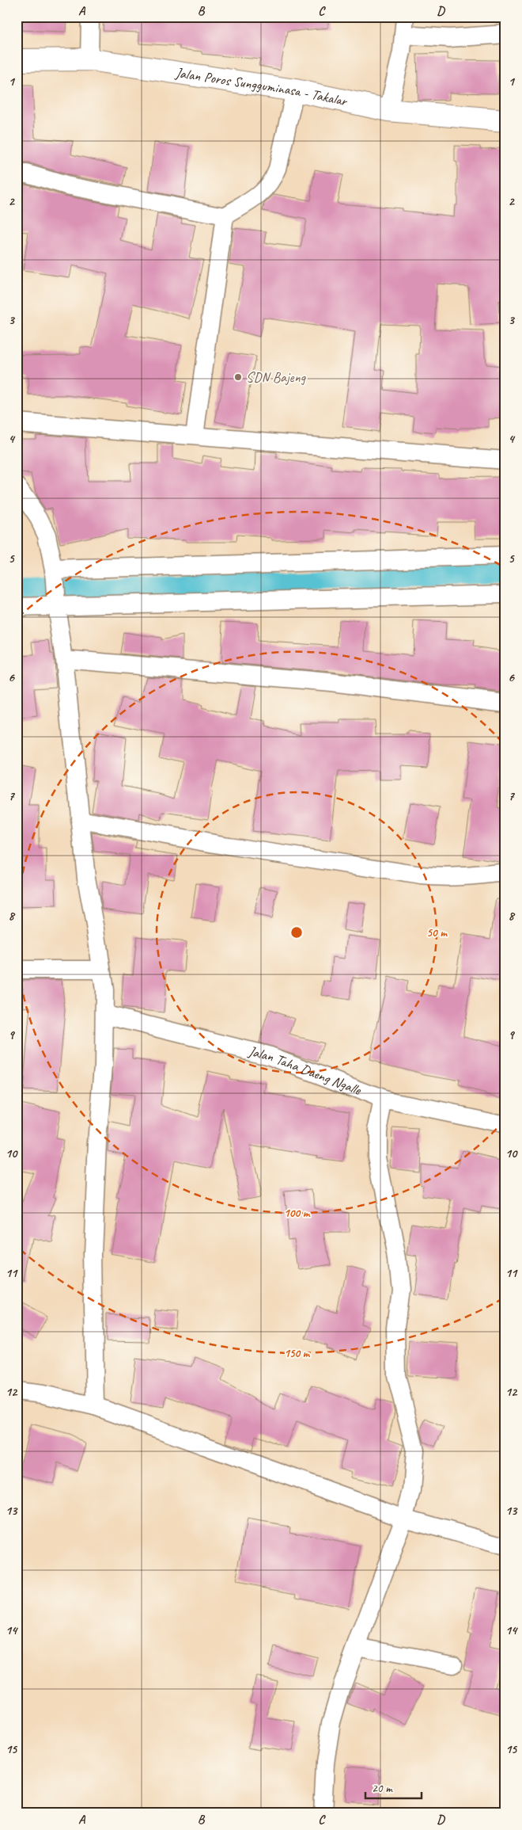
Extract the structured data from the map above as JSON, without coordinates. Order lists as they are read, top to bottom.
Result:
{
  "streets": {
    "highway": ["Jalan Poros Sungguminasa - Takalar"],
    "street": ["Jalan Taha Daeng Ngalle"]
  },
  "places": ["SDN Bajeng"],
  "scale_bar": "20 m",
  "grid": {
    "columns": [
      "A",
      "B",
      "C",
      "D"
    ],
    "rows": [
      "1",
      "2",
      "3",
      "4",
      "5",
      "6",
      "7",
      "8",
      "9",
      "10",
      "11",
      "12",
      "13",
      "14",
      "15"
    ]
  },
  "rings": ["50 m", "100 m", "150 m"]
}
